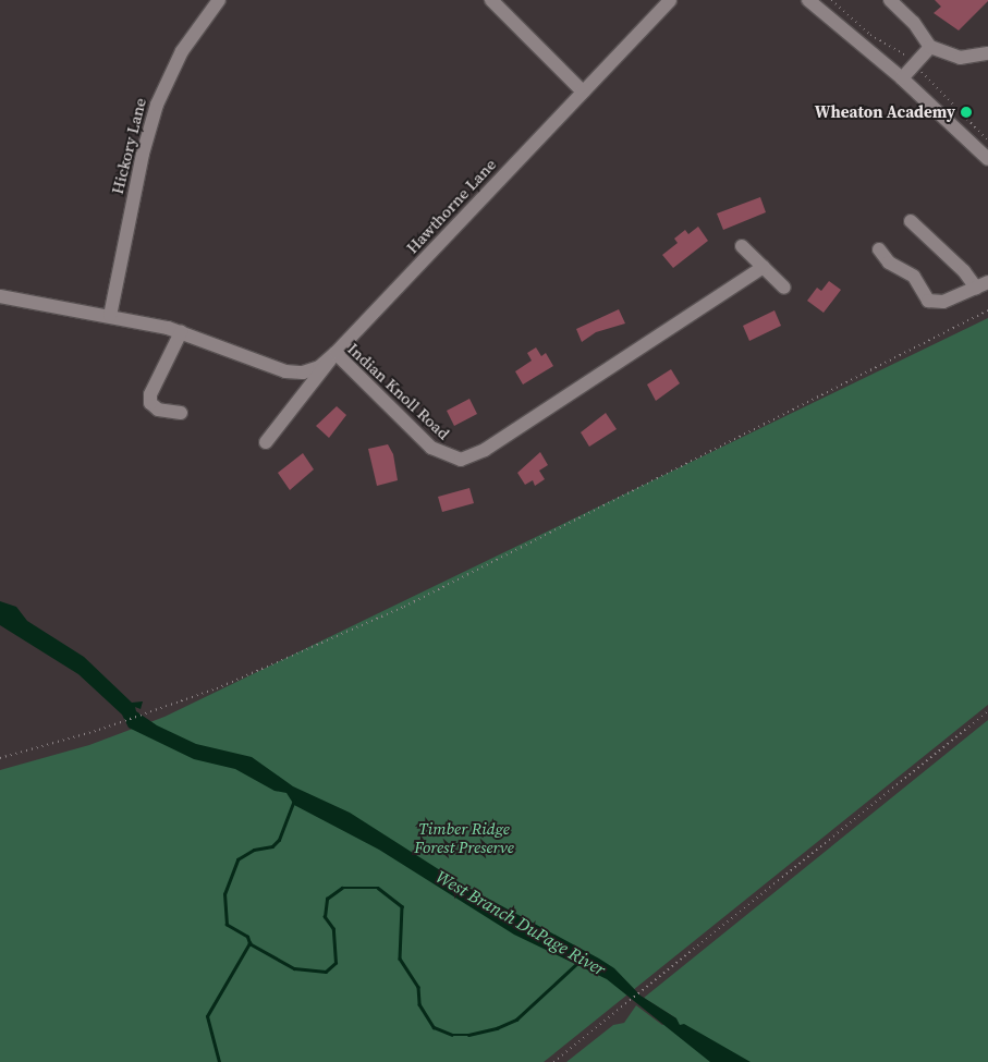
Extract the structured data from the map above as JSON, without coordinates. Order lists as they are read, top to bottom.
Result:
{
  "streets": {
    "street": ["Hickory Lane", "Hawthorne Lane", "Indian Knoll Road"]
  },
  "crossings": [
    ["Hickory Lane", "Indian Knoll Road"],
    ["Hawthorne Lane", "Indian Knoll Road"]
  ],
  "water": ["West Branch DuPage River"],
  "parks": ["Timber Ridge Forest Preserve"],
  "places": ["Wheaton Academy"]
}
